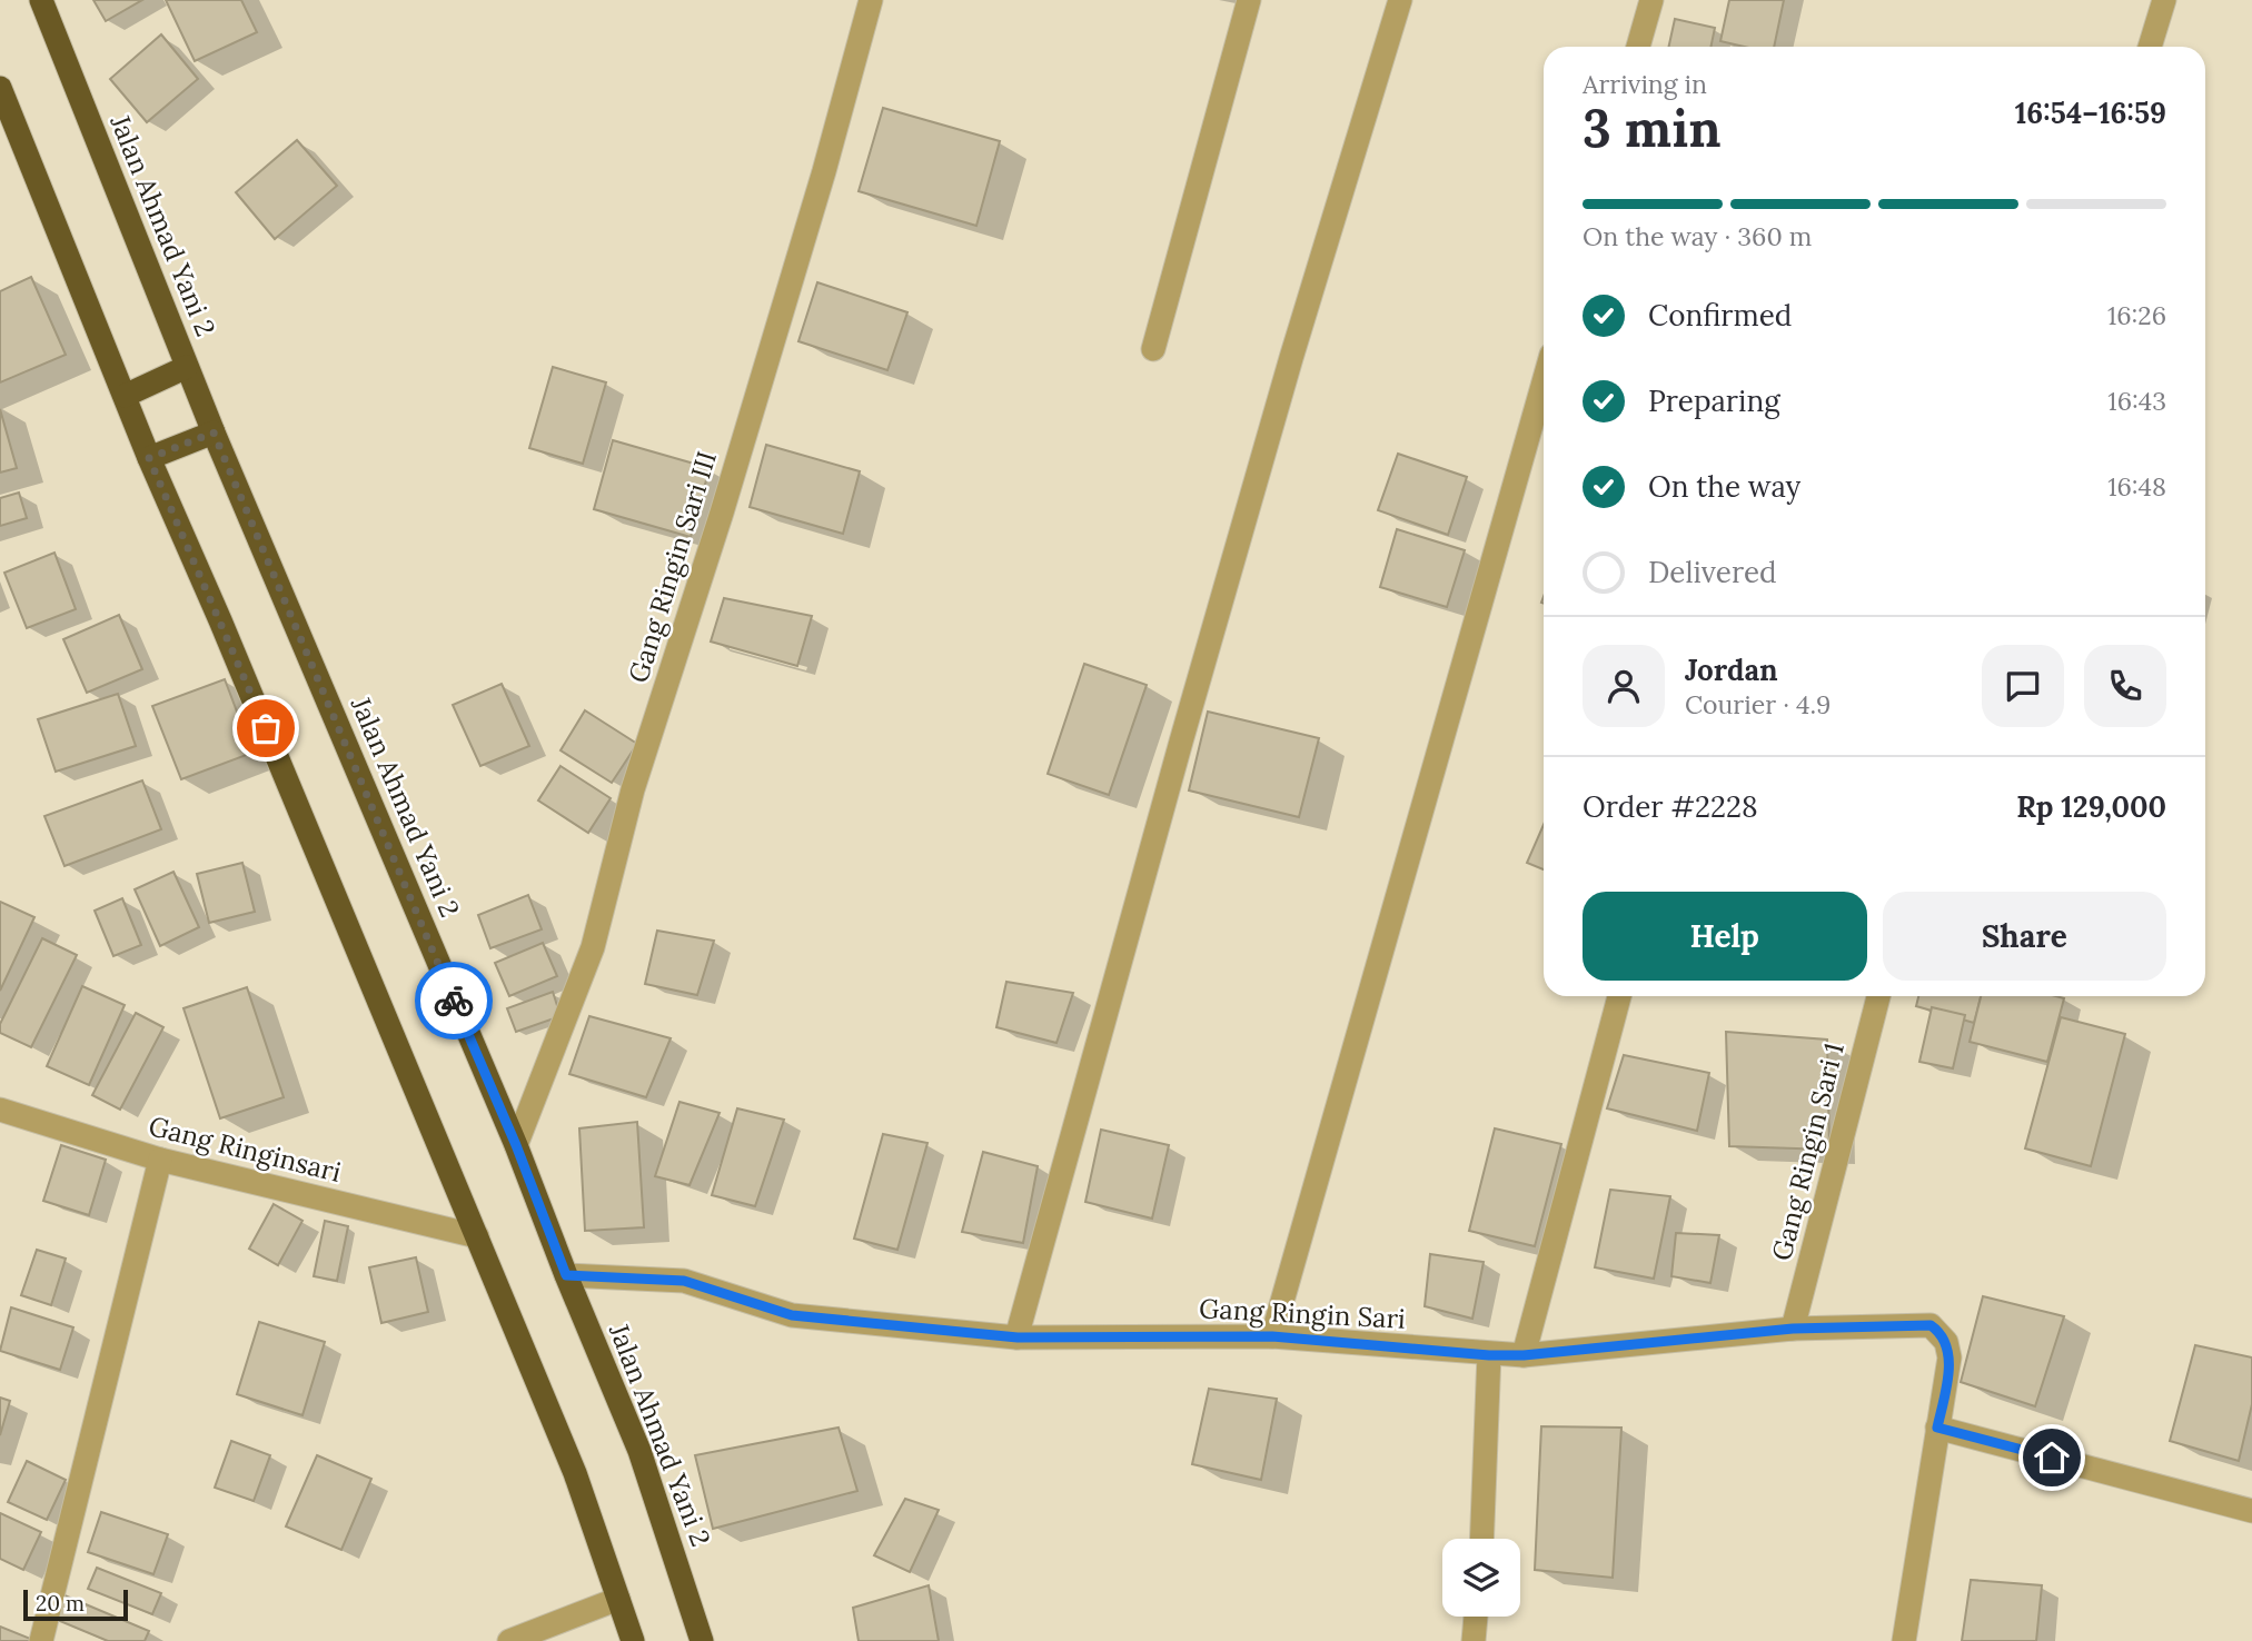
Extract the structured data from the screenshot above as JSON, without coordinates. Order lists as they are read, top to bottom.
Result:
{
  "streets": {
    "highway": ["Jalan Ahmad Yani 2"],
    "street": [
      "Gang Ringin Sari III",
      "Gang Ringinsari",
      "Gang Ringin Sari 1",
      "Gang Ringin Sari"
    ]
  },
  "crossings": [
    ["Jalan Ahmad Yani 2", "Gang Ringin Sari III"],
    ["Jalan Ahmad Yani 2", "Gang Ringin Sari"],
    ["Gang Ringin Sari 1", "Gang Ringin Sari"]
  ],
  "scale_bar": "20 m",
  "page": {
    "heading": ["3 min", "Arriving in", "16:54–16:59"],
    "panel": [
      "Jordan",
      "Courier · 4.9",
      "Order #2228",
      "Rp 129,000"
    ],
    "bar": "On the way · 360 m",
    "list": [
      ["Confirmed", "16:26"],
      ["Preparing", "16:43"],
      ["On the way", "16:48"],
      "Delivered"
    ],
    "buttons": ["Help", "Share"],
    "scale": "20 m"
  }
}
